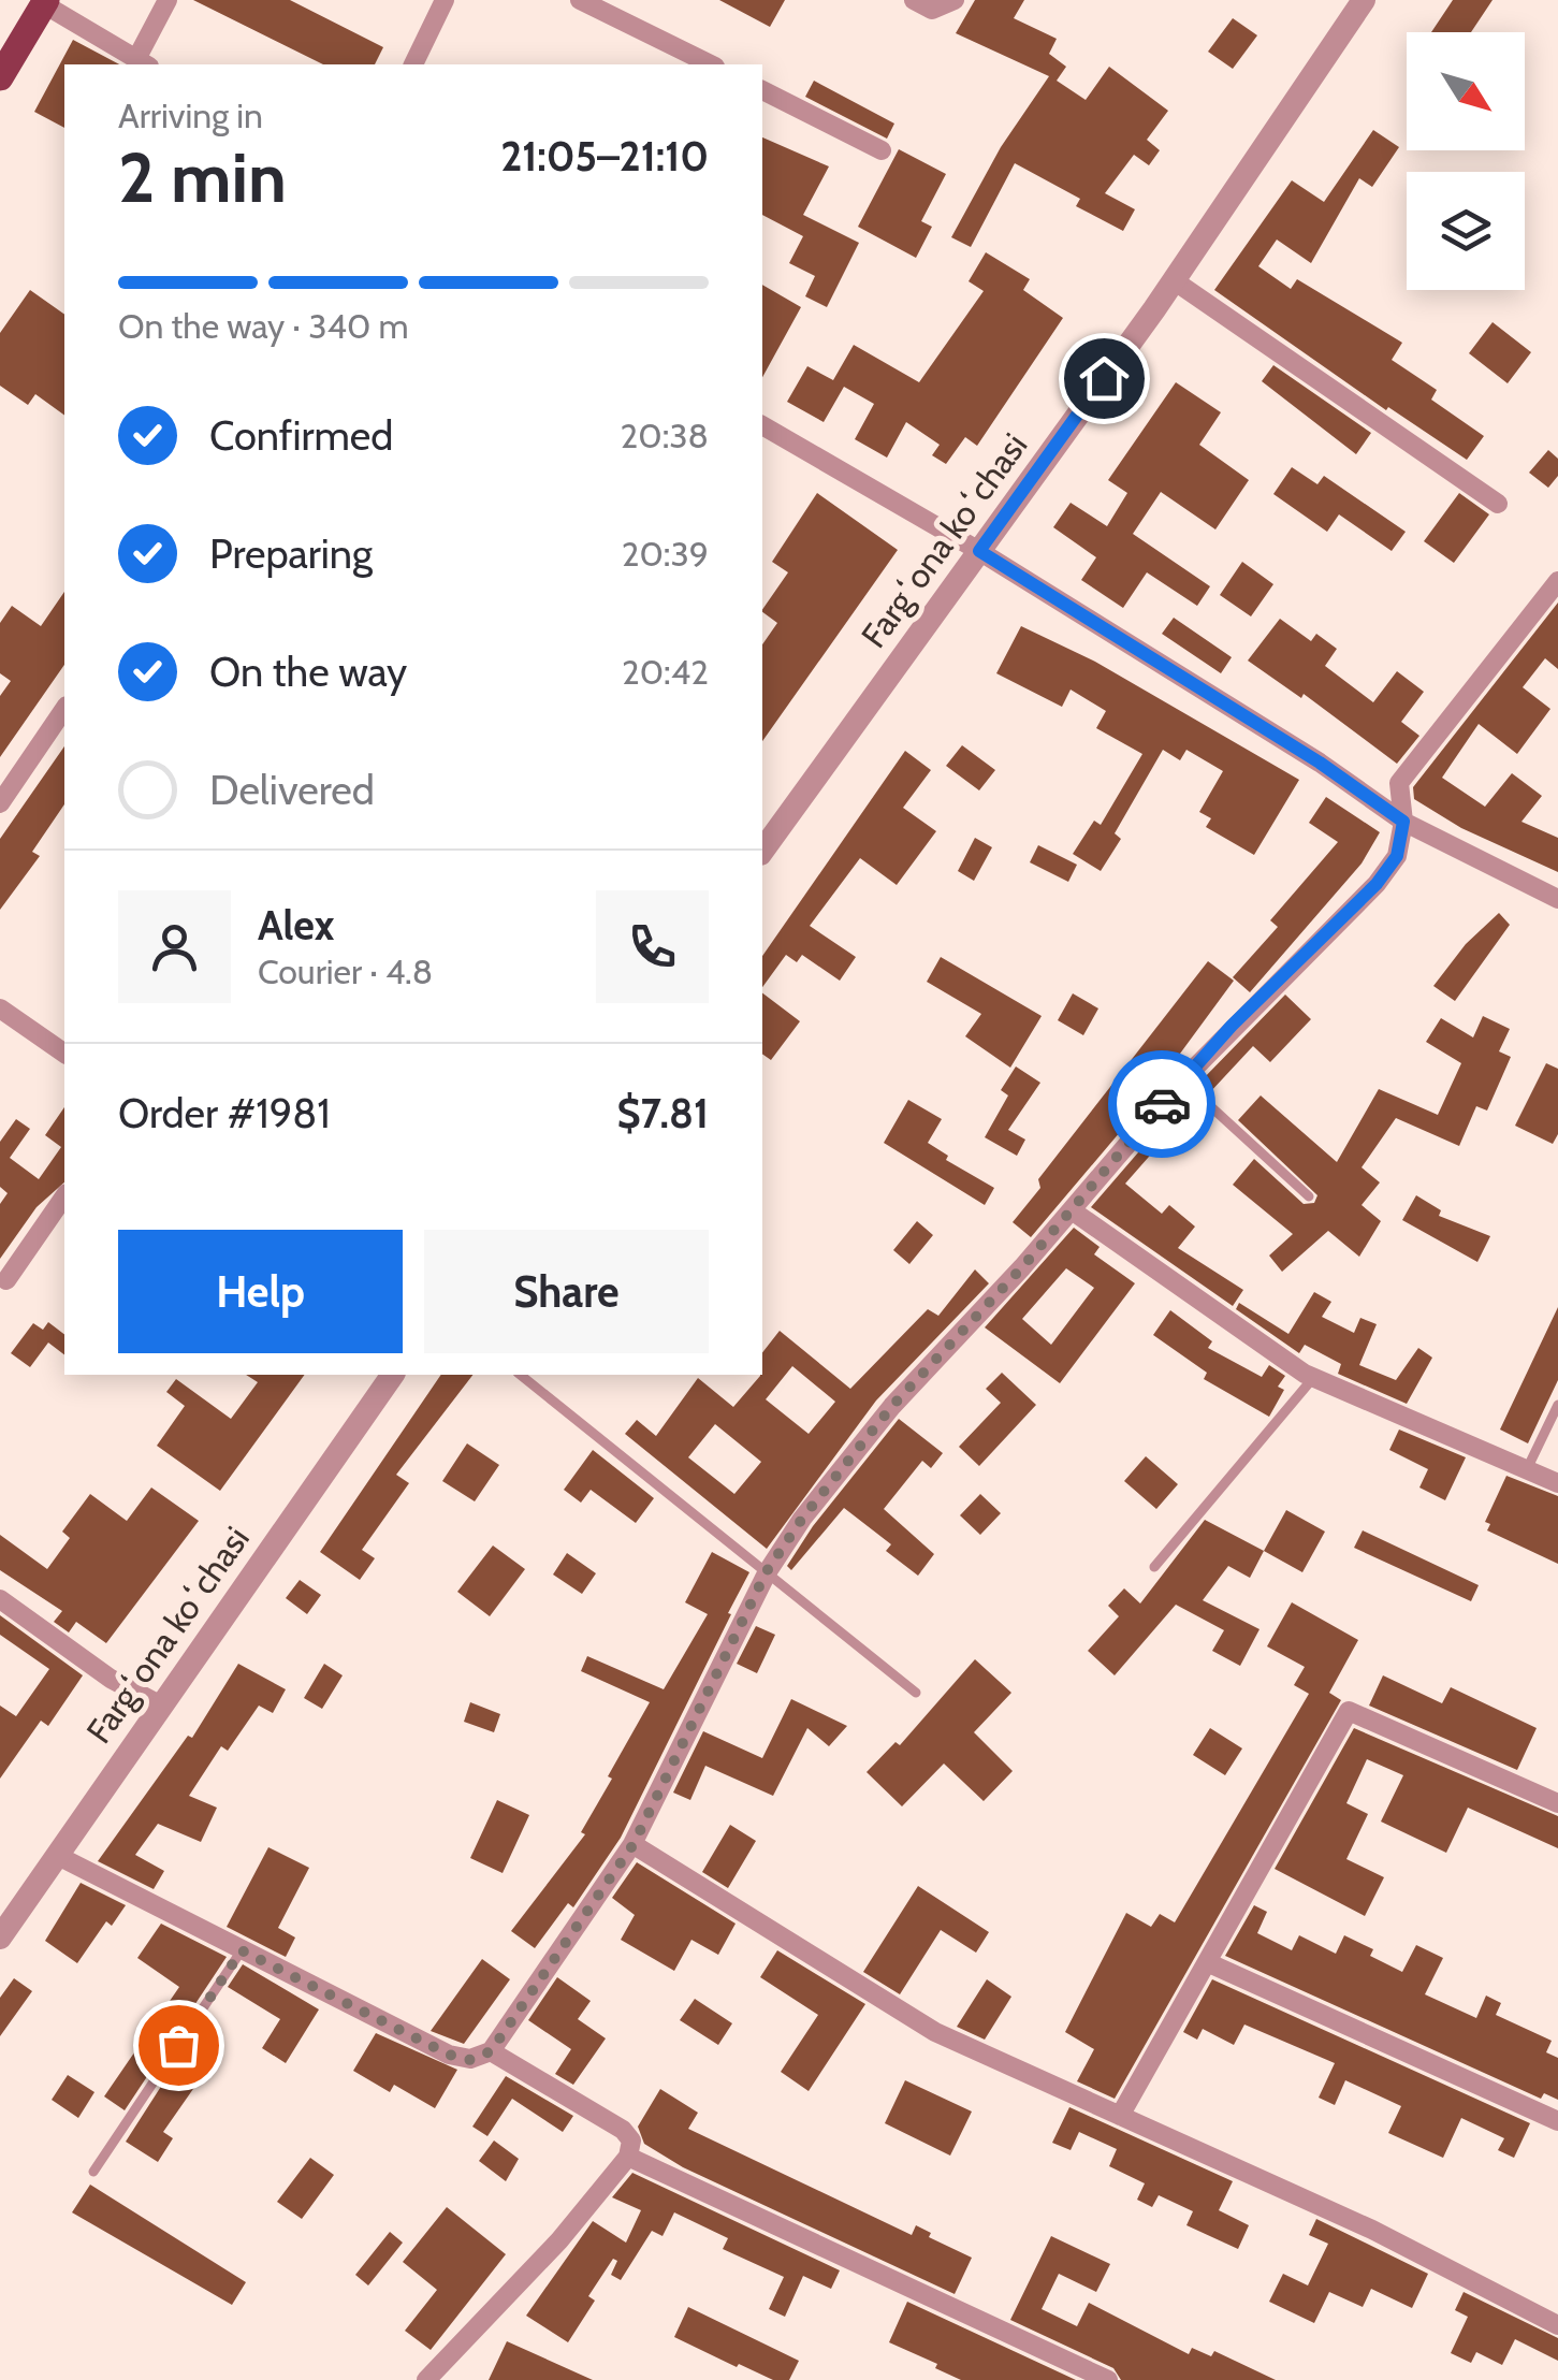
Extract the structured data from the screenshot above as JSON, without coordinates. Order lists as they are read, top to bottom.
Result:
{
  "streets": {
    "street": ["Fargʻona koʻchasi"]
  },
  "north": "bottom right",
  "page": {
    "heading": ["2 min", "Arriving in", "21:05–21:10"],
    "panel": [
      "Alex",
      "Courier · 4.8",
      "Order #1981",
      "$7.81"
    ],
    "bar": "On the way · 340 m",
    "list": [
      ["Confirmed", "20:38"],
      ["Preparing", "20:39"],
      ["On the way", "20:42"],
      "Delivered"
    ],
    "buttons": ["Help", "Share"]
  }
}
